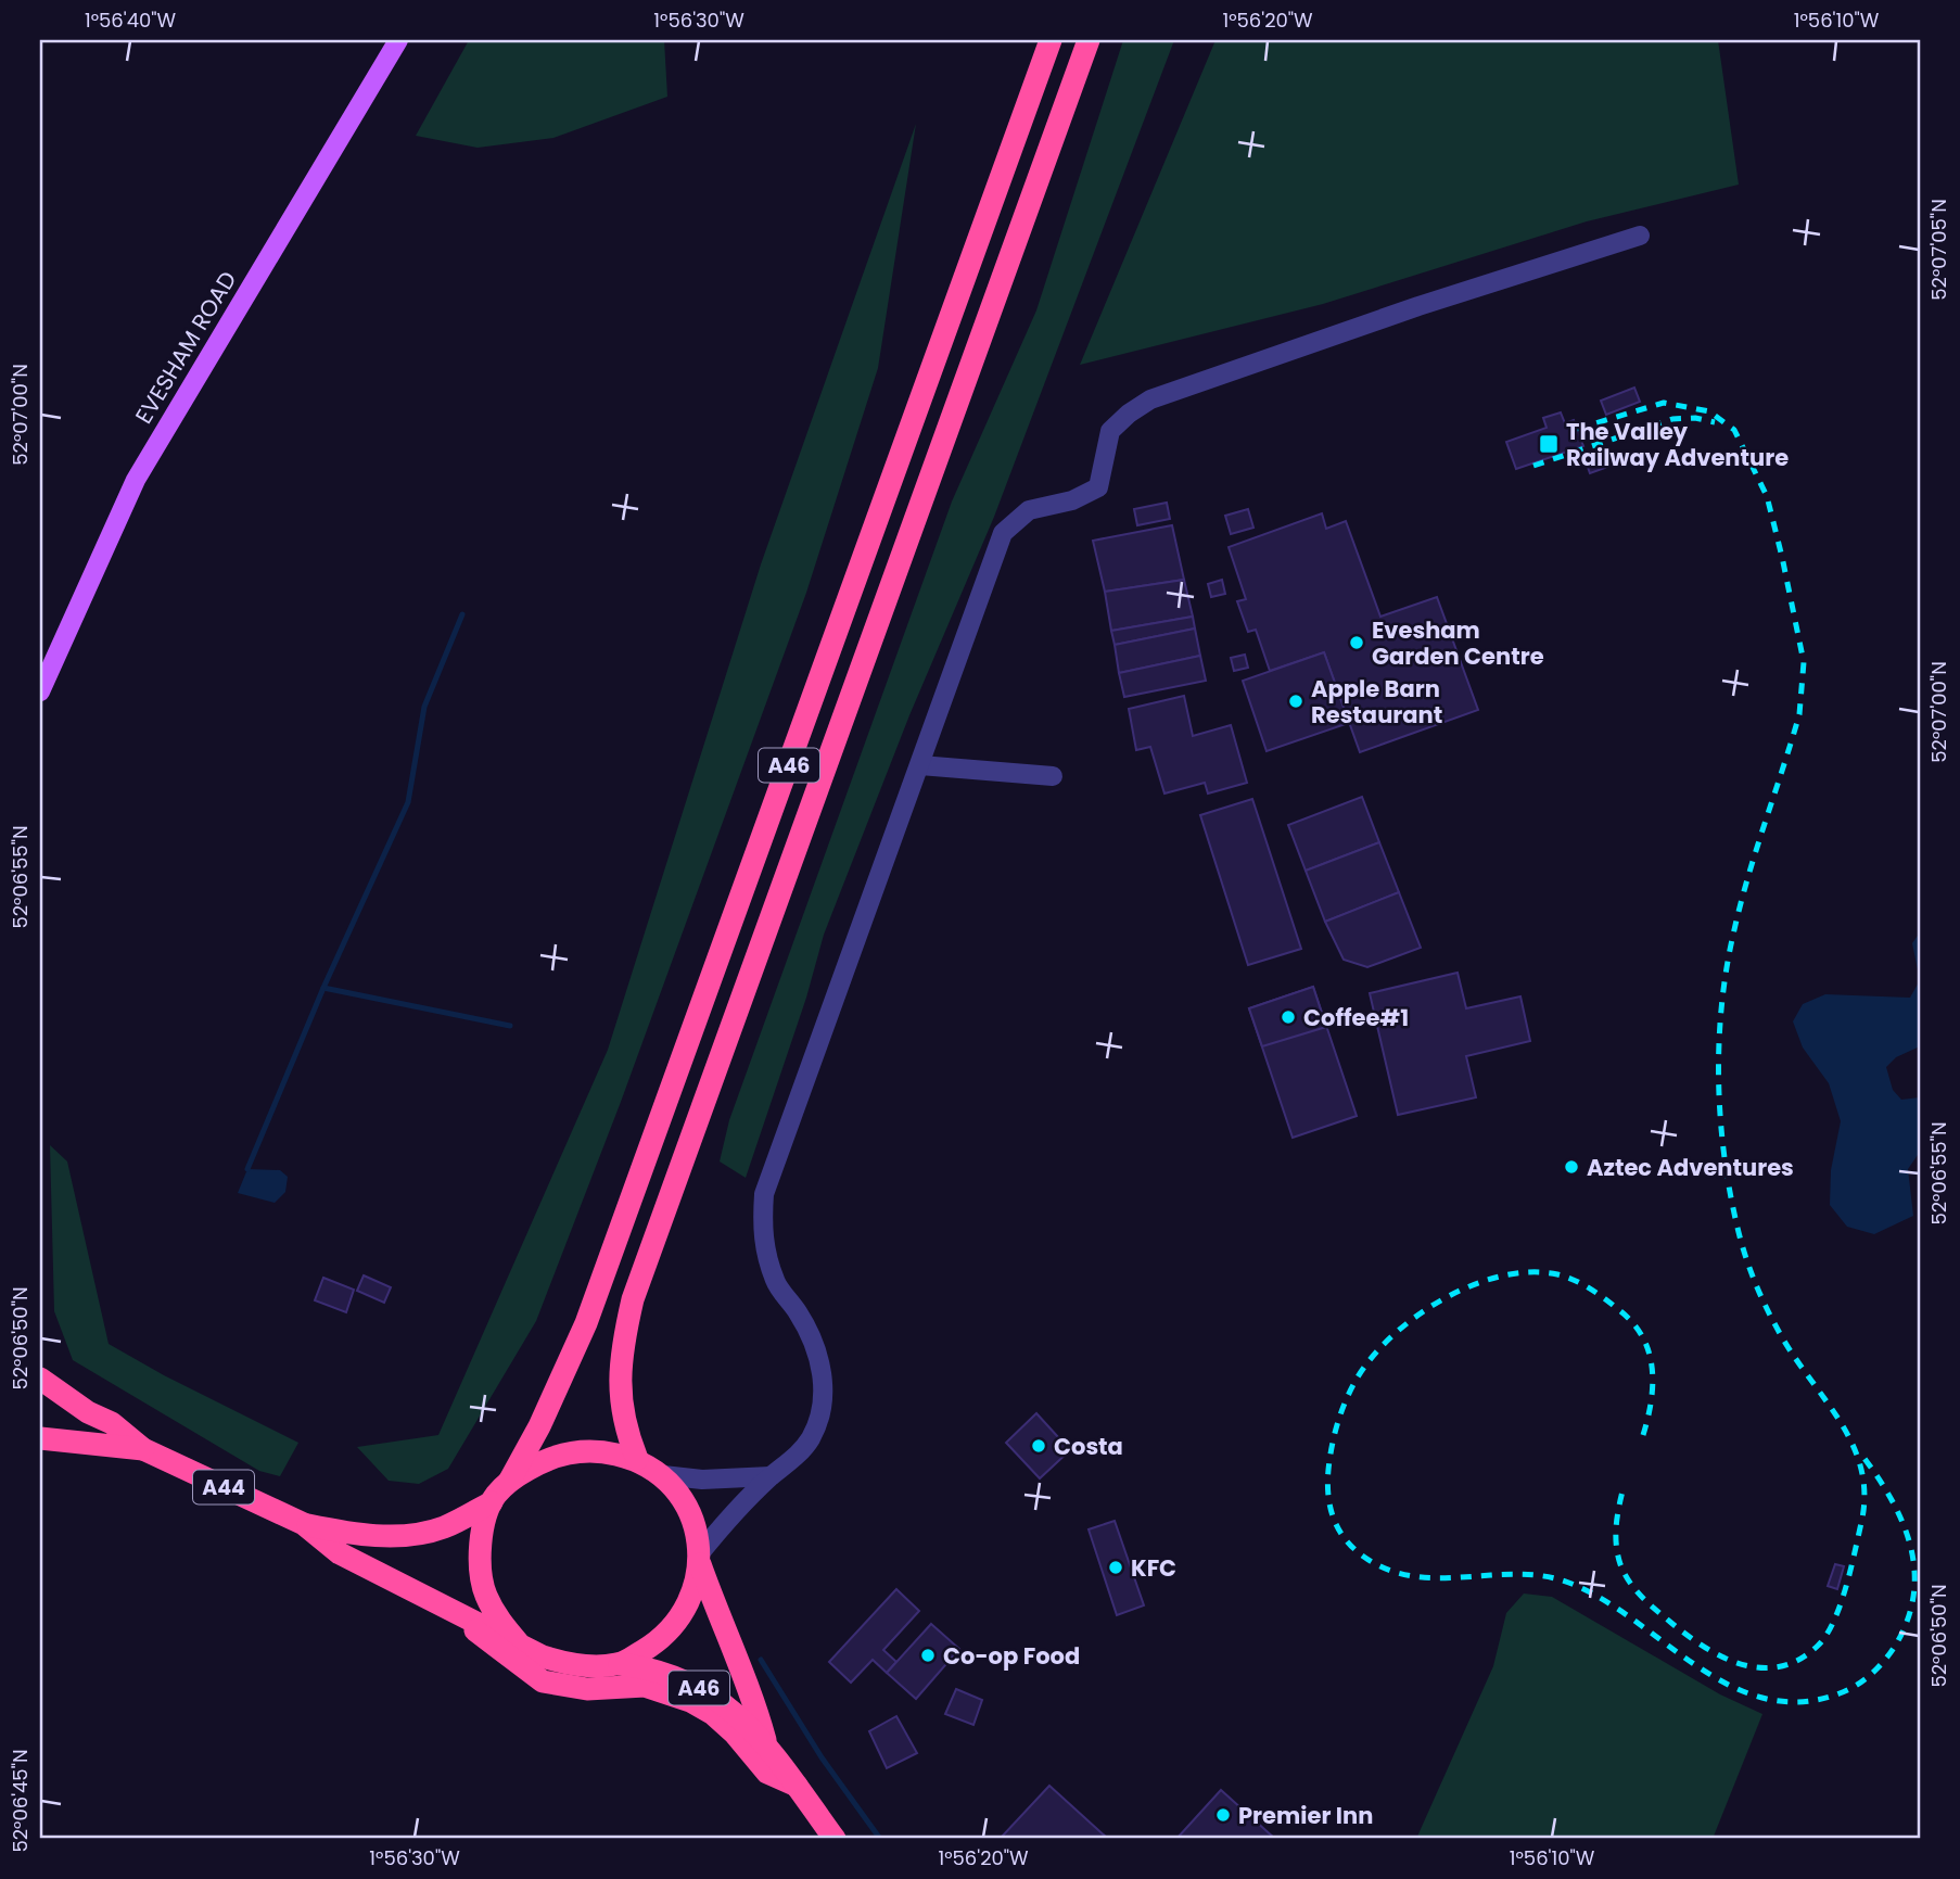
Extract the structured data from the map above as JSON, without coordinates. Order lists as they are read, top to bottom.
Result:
{
  "streets": {
    "highway": ["A46", "A44"],
    "main road": ["EVESHAM ROAD"]
  },
  "crossings": [
    ["A46", "A44"]
  ],
  "places": {
    "transit": ["The Valley Railway Adventure"],
    "other": [
      "Evesham Garden Centre",
      "Apple Barn Restaurant",
      "Coffee#1",
      "Aztec Adventures",
      "Costa",
      "KFC",
      "Co-op Food",
      "Premier Inn"
    ]
  },
  "coordinates": [
    "1°56'40\"W",
    "1°56'30\"W",
    "1°56'20\"W",
    "1°56'10\"W",
    "52°07'05\"N",
    "52°07'00\"N",
    "52°06'55\"N",
    "52°06'50\"N",
    "52°06'45\"N"
  ]
}
